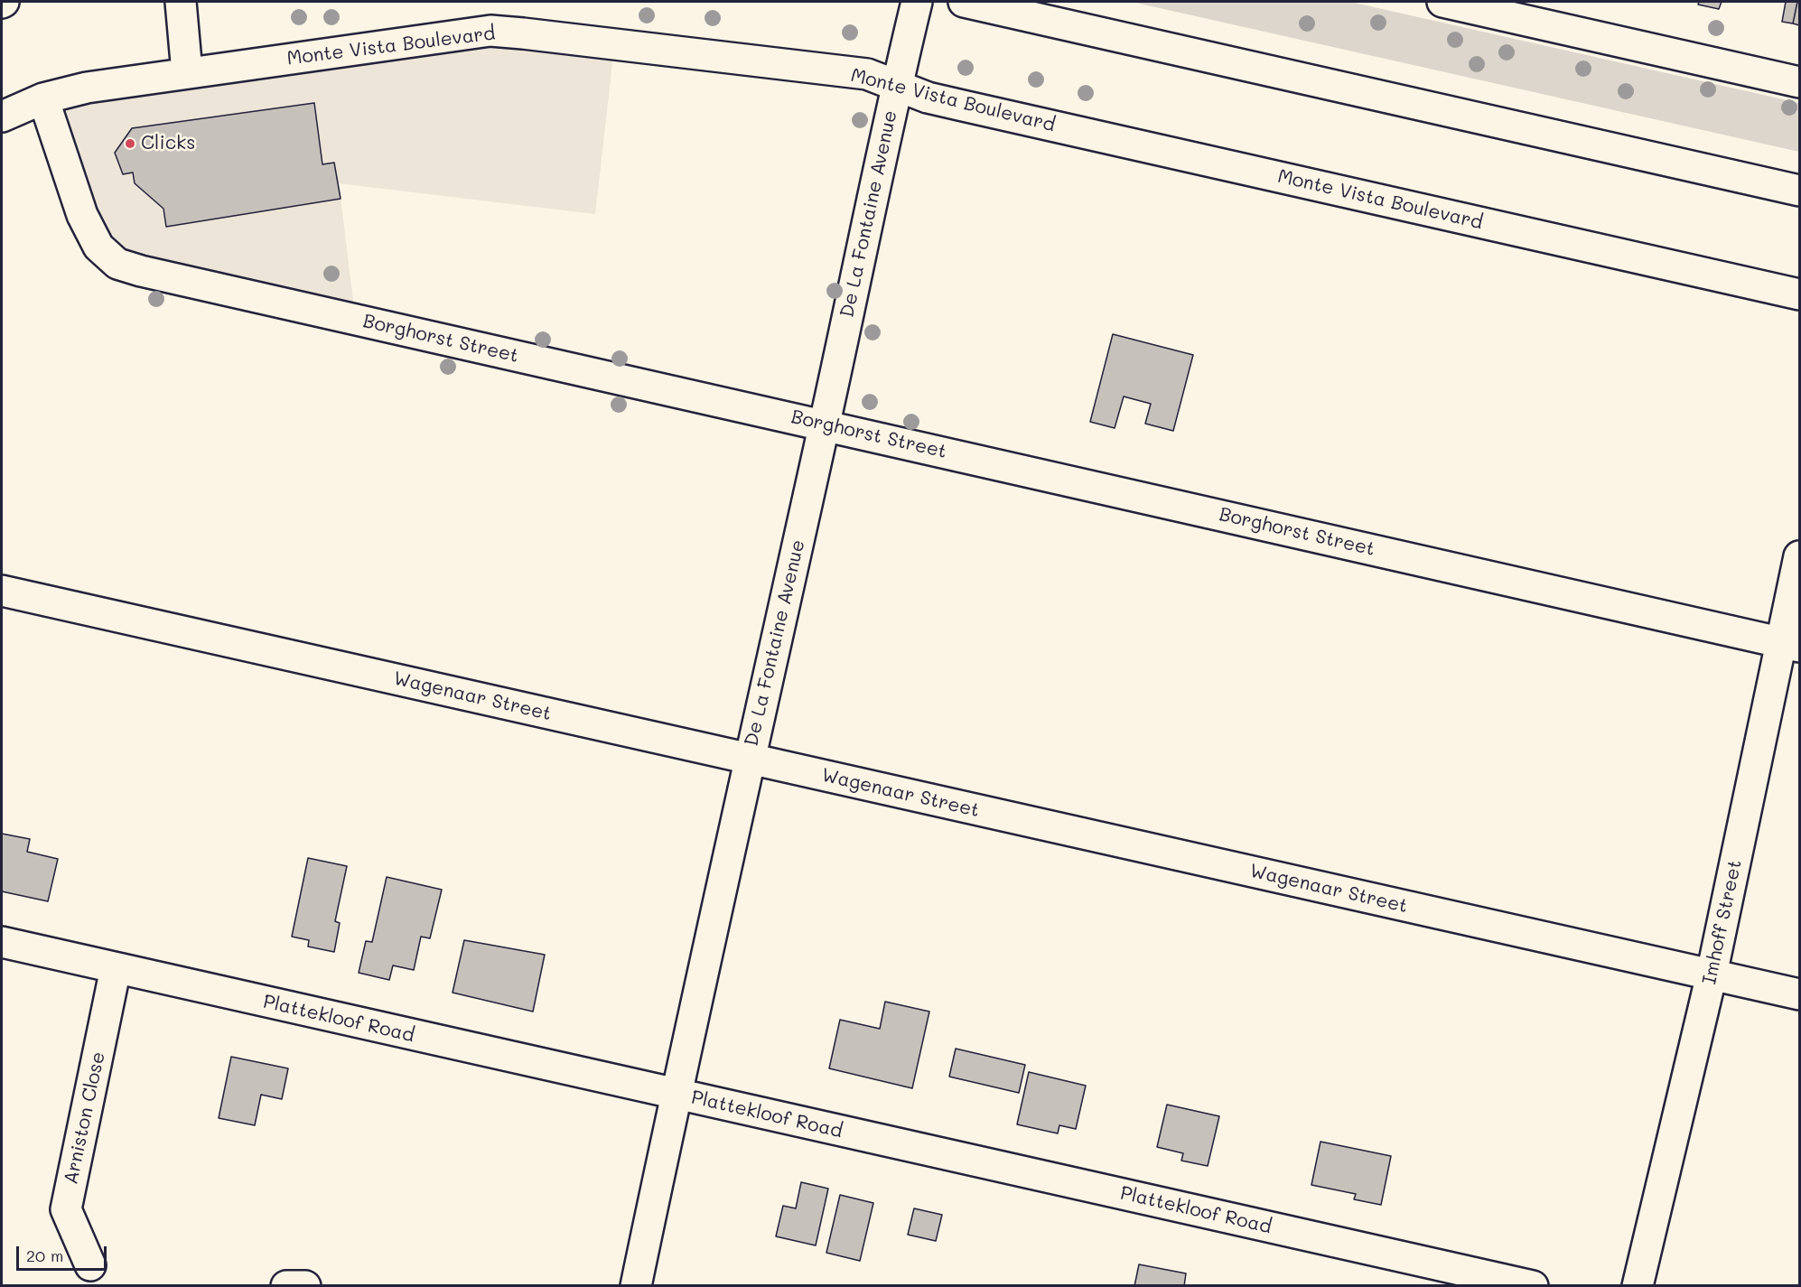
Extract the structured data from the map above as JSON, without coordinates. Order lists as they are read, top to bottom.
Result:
{
  "streets": {
    "street": [
      "Monte Vista Boulevard",
      "De La Fontaine Avenue",
      "Borghorst Street",
      "Wagenaar Street",
      "Imhoff Street",
      "Plattekloof Road",
      "Arniston Close"
    ]
  },
  "crossings": [
    ["Monte Vista Boulevard", "De La Fontaine Avenue"],
    ["Monte Vista Boulevard", "Borghorst Street"],
    ["De La Fontaine Avenue", "Borghorst Street"],
    ["De La Fontaine Avenue", "Wagenaar Street"],
    ["De La Fontaine Avenue", "Plattekloof Road"],
    ["Borghorst Street", "Imhoff Street"],
    ["Wagenaar Street", "Imhoff Street"],
    ["Plattekloof Road", "Arniston Close"]
  ],
  "places": ["Clicks"],
  "scale_bar": "20 m"
}
